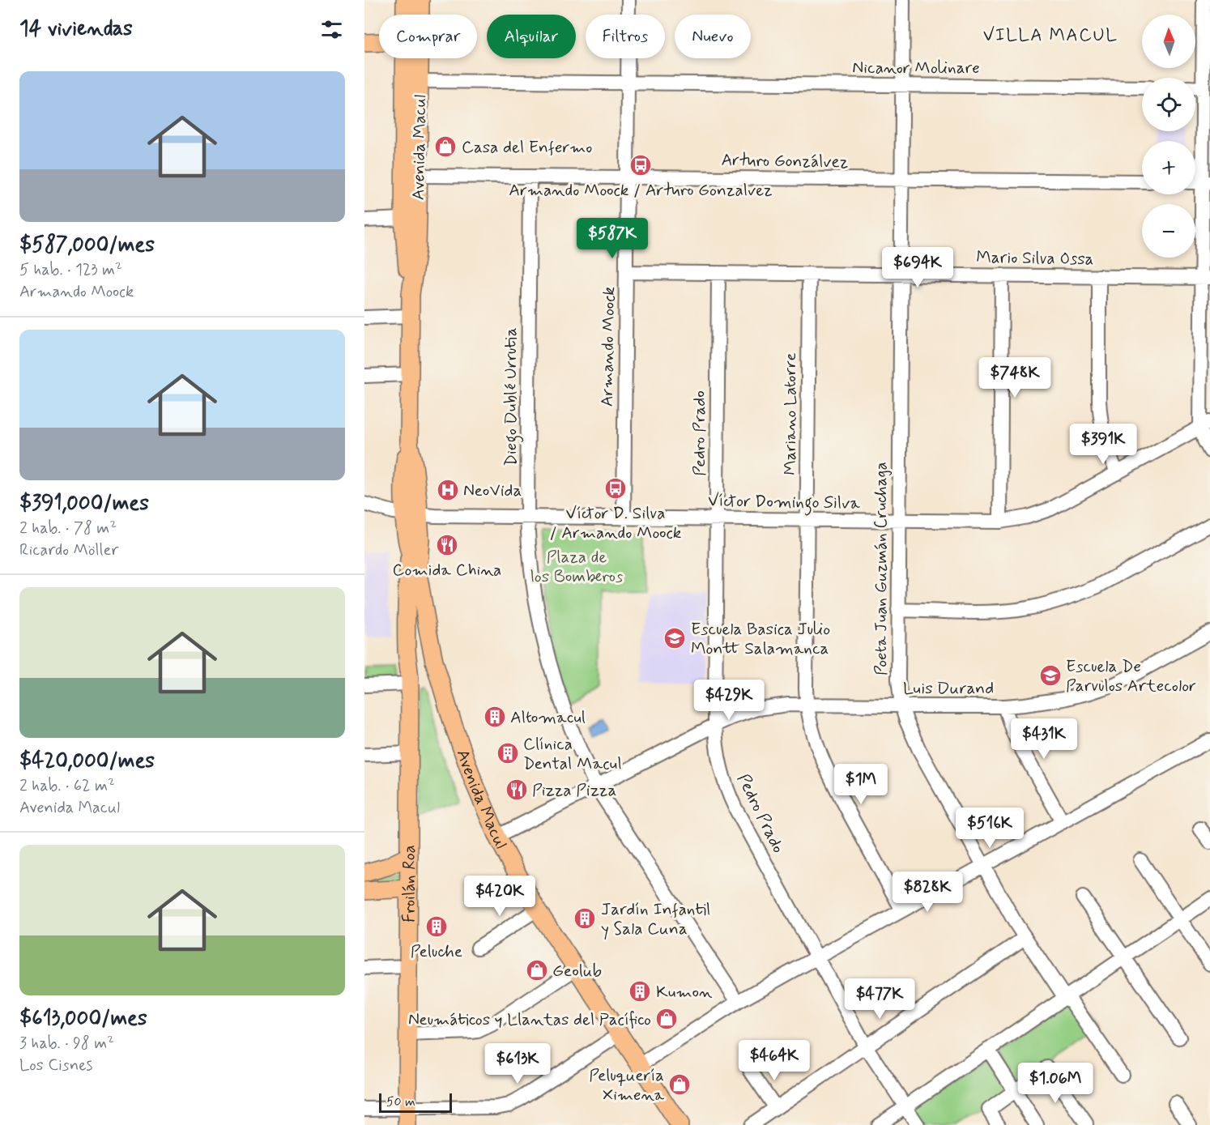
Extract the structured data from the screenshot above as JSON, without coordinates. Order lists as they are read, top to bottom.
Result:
{
  "streets": {
    "main road": ["Avenida Macul", "Froilán Roa"],
    "street": [
      "Nicanor Molinare",
      "Arturo Gonzálvez",
      "Mario Silva Ossa",
      "Armando Moock",
      "Diego Dublé Urrutia",
      "Mariano Latorre",
      "Pedro Prado",
      "Víctor Domingo Silva",
      "Poeta Juan Guzmán Cruchaga",
      "Luis Durand"
    ]
  },
  "crossings": [
    ["Nicanor Molinare", "Avenida Macul"],
    ["Nicanor Molinare", "Armando Moock"],
    ["Nicanor Molinare", "Poeta Juan Guzmán Cruchaga"],
    ["Avenida Macul", "Arturo Gonzálvez"],
    ["Avenida Macul", "Víctor Domingo Silva"],
    ["Avenida Macul", "Luis Durand"],
    ["Avenida Macul", "Froilán Roa"],
    ["Arturo Gonzálvez", "Armando Moock"],
    ["Arturo Gonzálvez", "Diego Dublé Urrutia"],
    ["Arturo Gonzálvez", "Poeta Juan Guzmán Cruchaga"],
    ["Mario Silva Ossa", "Armando Moock"],
    ["Mario Silva Ossa", "Mariano Latorre"],
    ["Mario Silva Ossa", "Pedro Prado"],
    ["Mario Silva Ossa", "Poeta Juan Guzmán Cruchaga"],
    ["Armando Moock", "Víctor Domingo Silva"],
    ["Diego Dublé Urrutia", "Víctor Domingo Silva"],
    ["Diego Dublé Urrutia", "Luis Durand"],
    ["Mariano Latorre", "Víctor Domingo Silva"],
    ["Mariano Latorre", "Luis Durand"],
    ["Pedro Prado", "Víctor Domingo Silva"],
    ["Pedro Prado", "Luis Durand"],
    ["Víctor Domingo Silva", "Poeta Juan Guzmán Cruchaga"],
    ["Poeta Juan Guzmán Cruchaga", "Luis Durand"]
  ],
  "districts": ["VILLA MACUL"],
  "parks": ["Plaza de los Bomberos"],
  "places": {
    "shop": [
      "Casa del Enfermo",
      "Geolub",
      "Neumáticos y Llantas del Pacífico",
      "Peluquería Ximena"
    ],
    "bus stop": ["Armando Moock / Arturo Gonzalvez", "Víctor D. Silva / Armando Moock"],
    "hospital": ["NeoVida"],
    "restaurant": ["Comida China", "Pizza Pizza"],
    "school or university": ["Escuela Basica Julio Montt Salamanca", "Escuela De Parvulos Artecolor"],
    "building": [
      "Altomacul",
      "Clínica Dental Macul",
      "Jardín Infantil y Sala Cuna",
      "Peluche",
      "Kumon"
    ]
  },
  "scale_bar": "50 m",
  "north": "top",
  "page": {
    "heading": "14 viviendas",
    "map_buttons": ["+", "−"],
    "chip": [
      "Comprar",
      "Alquilar",
      "Filtros",
      "Nuevo"
    ],
    "list": [
      {
        "name": "$587,000/mes",
        "note": "5 hab. · 123 m² · Armando Moock"
      },
      {
        "name": "$391,000/mes",
        "note": "2 hab. · 78 m² · Ricardo Möller"
      },
      {
        "name": "$420,000/mes",
        "note": "2 hab. · 62 m² · Avenida Macul"
      },
      {
        "name": "$613,000/mes",
        "note": "3 hab. · 98 m² · Los Cisnes"
      }
    ],
    "price": [
      "$587K",
      "$694K",
      "$748K",
      "$391K",
      "$429K",
      "$431K",
      "$1M",
      "$516K",
      "$828K",
      "$420K",
      "$477K",
      "$464K",
      "$613K",
      "$1.06M"
    ],
    "scale": "50 m"
  }
}
